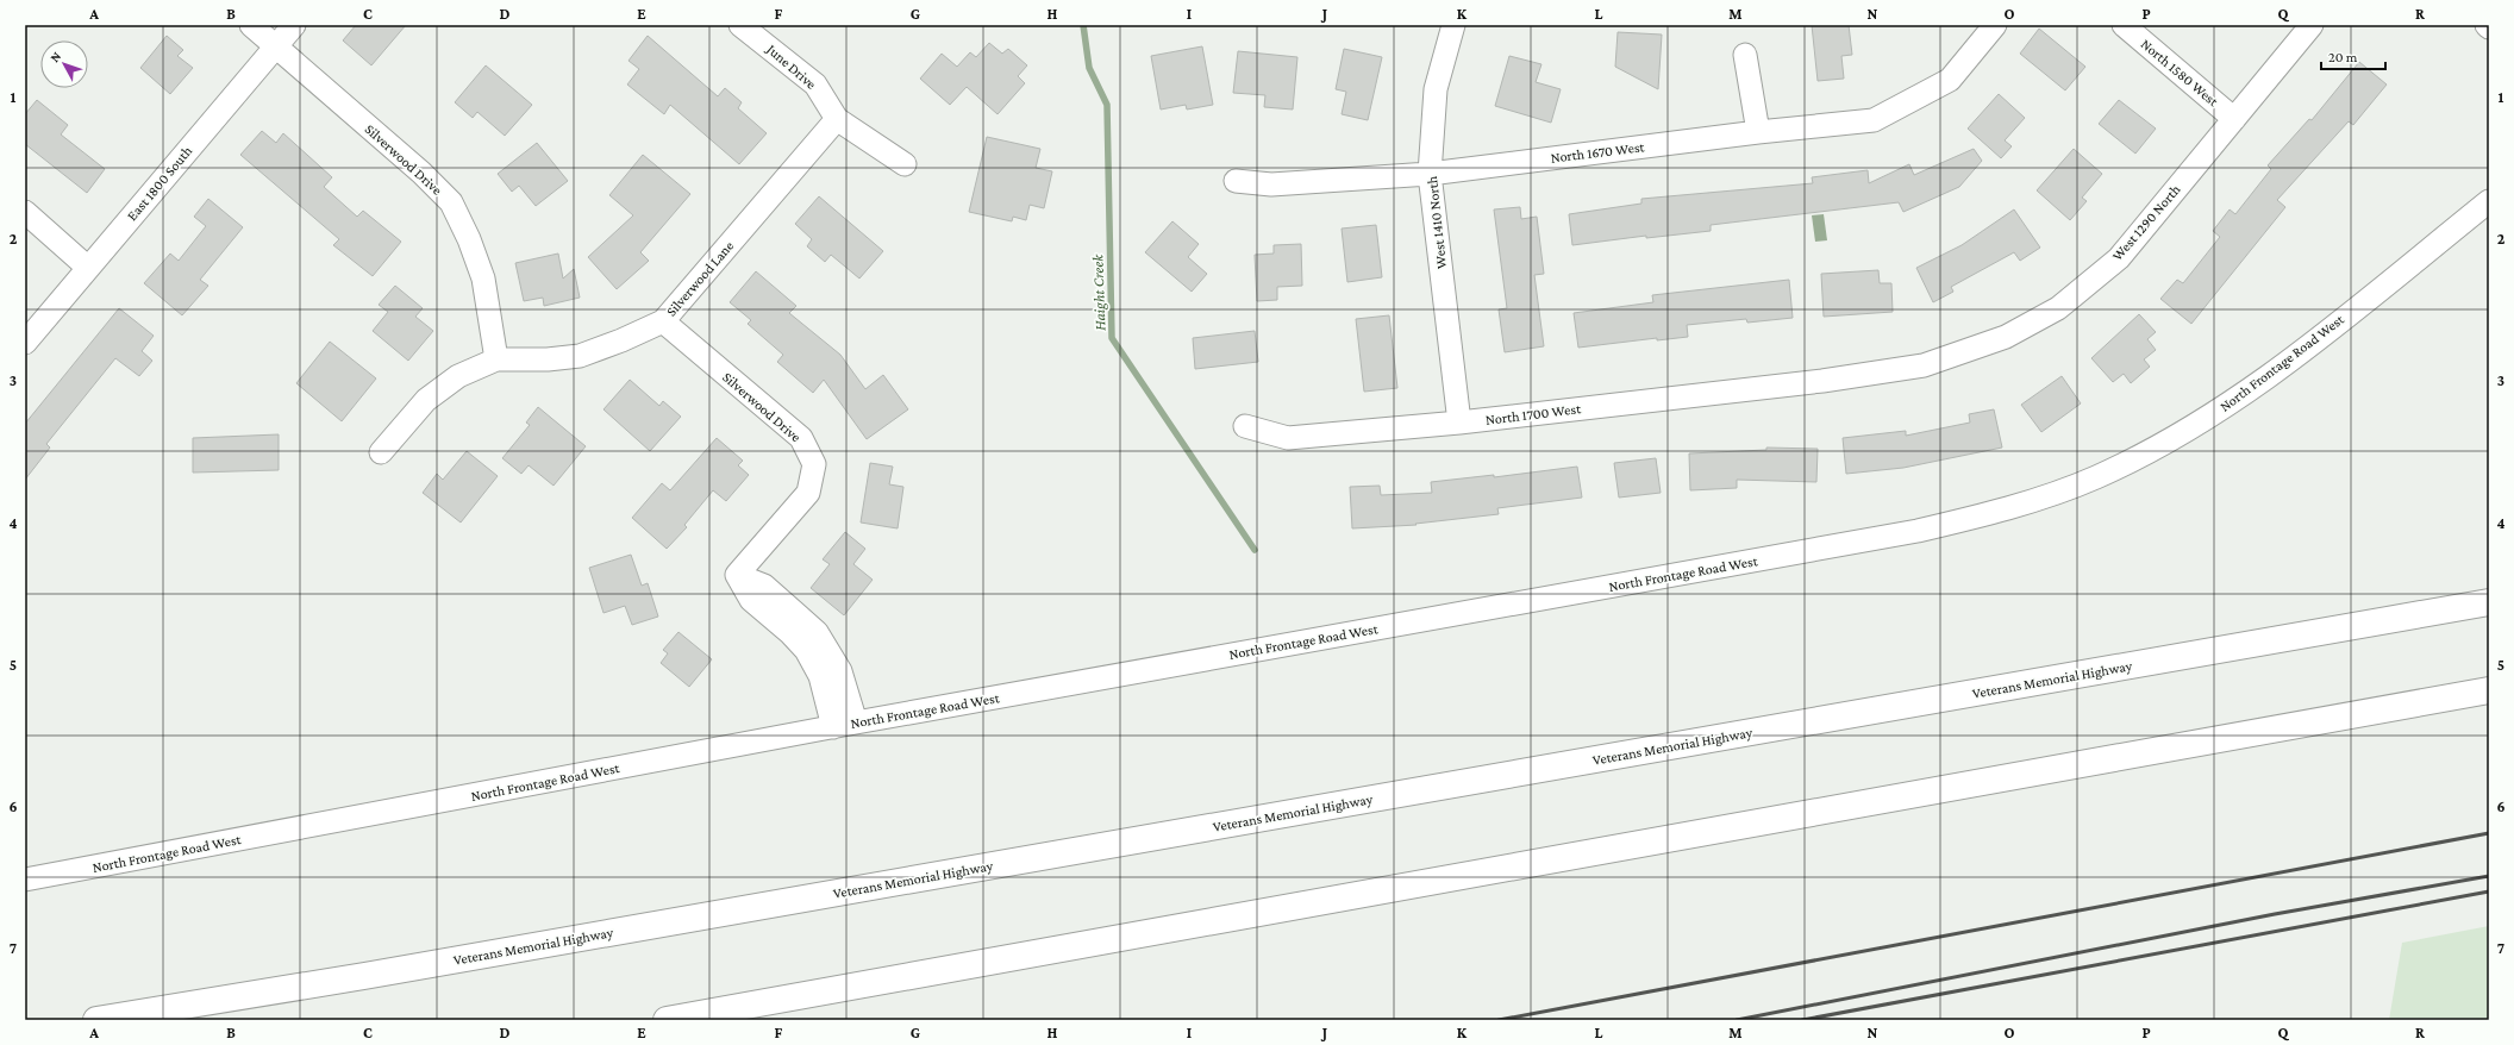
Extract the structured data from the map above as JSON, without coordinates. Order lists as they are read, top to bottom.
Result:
{
  "streets": {
    "highway": ["Veterans Memorial Highway"],
    "street": [
      "June Drive",
      "North 1580 West",
      "North 1670 West",
      "Silverwood Drive",
      "East 1800 South",
      "West 1410 North",
      "West 1290 North",
      "Silverwood Lane",
      "North Frontage Road West",
      "North 1700 West"
    ]
  },
  "crossings": [
    ["June Drive", "Silverwood Lane"],
    ["North 1580 West", "West 1290 North"],
    ["North 1670 West", "West 1410 North"],
    ["Silverwood Drive", "East 1800 South"],
    ["Silverwood Drive", "Silverwood Lane"],
    ["West 1410 North", "North 1700 West"],
    ["West 1290 North", "North 1700 West"]
  ],
  "water": ["Haight Creek"],
  "scale_bar": "20 m",
  "north": "top left",
  "grid": {
    "columns": [
      "A",
      "B",
      "C",
      "D",
      "E",
      "F",
      "G",
      "H",
      "I",
      "J",
      "K",
      "L",
      "M",
      "N",
      "O",
      "P",
      "Q",
      "R"
    ],
    "rows": [
      "1",
      "2",
      "3",
      "4",
      "5",
      "6",
      "7"
    ]
  }
}
